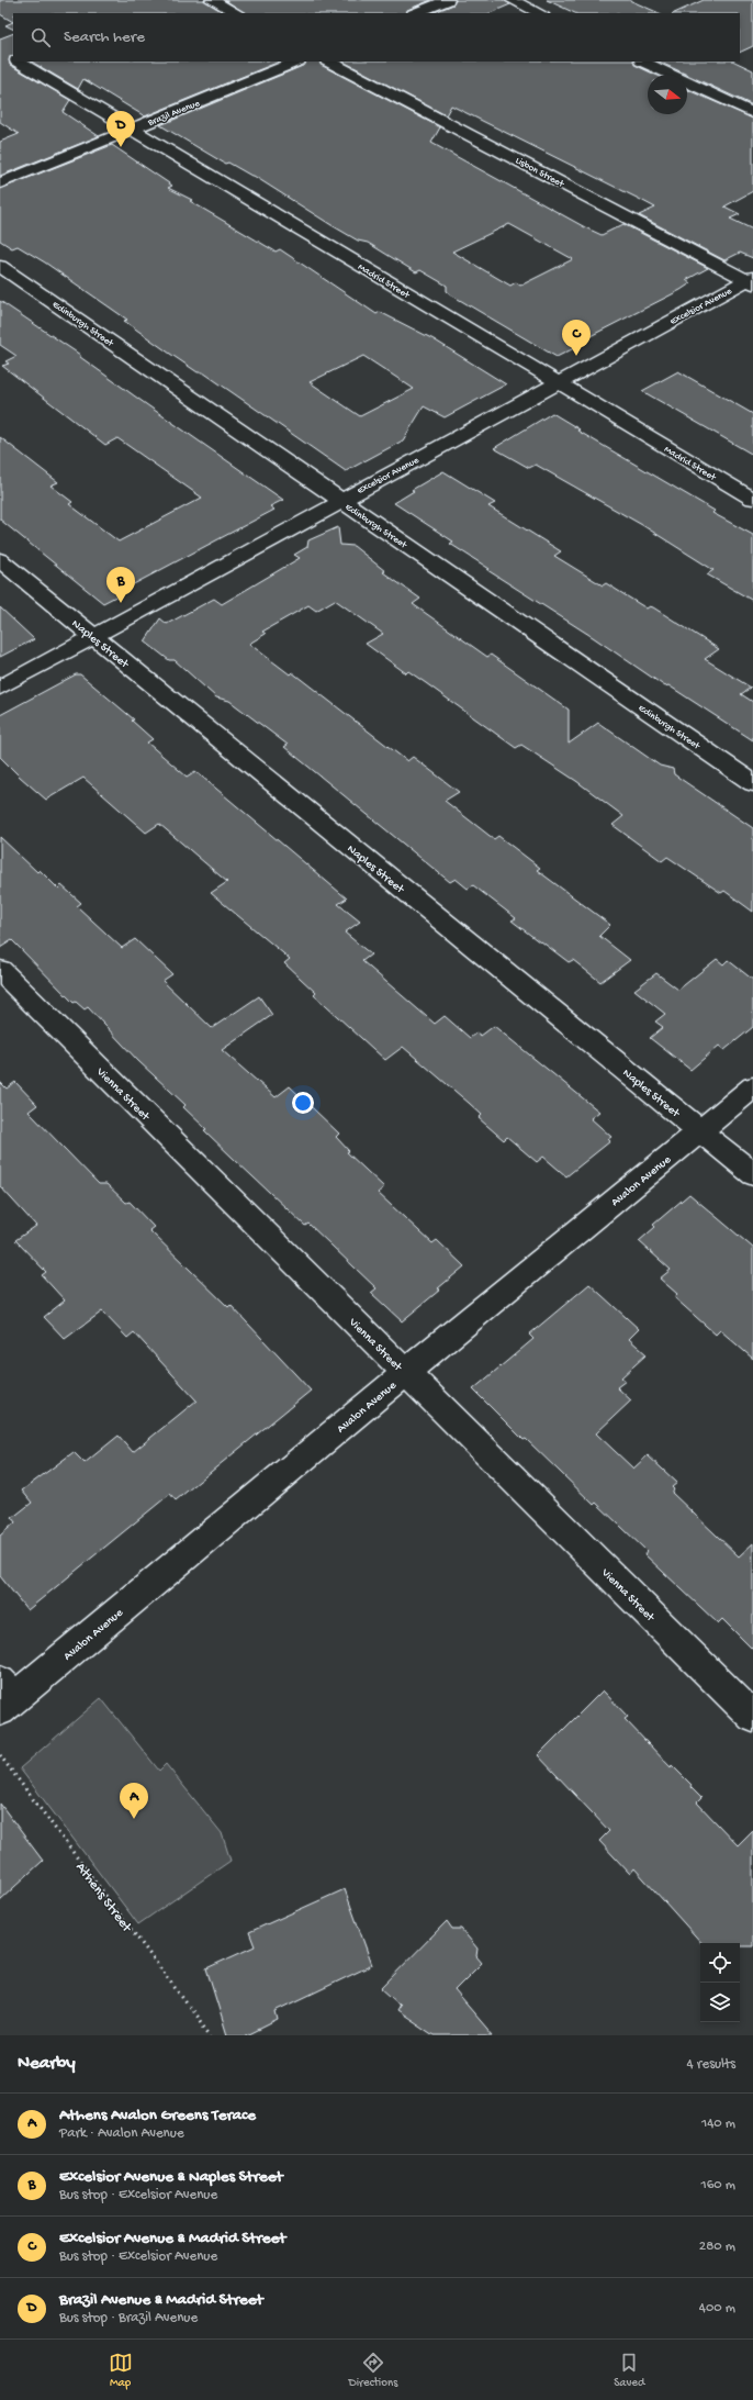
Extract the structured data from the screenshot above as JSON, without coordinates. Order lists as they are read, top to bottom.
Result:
{
  "streets": {
    "street": [
      "Brazil Avenue",
      "Lisbon Street",
      "Madrid Street",
      "Excelsior Avenue",
      "Edinburgh Street",
      "Naples Street",
      "Vienna Street",
      "Avalon Avenue"
    ],
    "path": ["Athens Street"]
  },
  "crossings": [
    ["Brazil Avenue", "Madrid Street"],
    ["Lisbon Street", "Excelsior Avenue"],
    ["Madrid Street", "Excelsior Avenue"],
    ["Excelsior Avenue", "Edinburgh Street"],
    ["Excelsior Avenue", "Naples Street"],
    ["Naples Street", "Avalon Avenue"],
    ["Vienna Street", "Avalon Avenue"]
  ],
  "north": "right",
  "page": {
    "search": "Search here",
    "pins": [
      "D",
      "C",
      "B",
      "A"
    ],
    "heading": ["Nearby", "4 results"],
    "list": [
      {
        "mark": "A",
        "name": "Athens Avalon Greens Terace",
        "note": "Park · Avalon Avenue",
        "value": "140 m"
      },
      {
        "mark": "B",
        "name": "Excelsior Avenue & Naples Street",
        "note": "Bus stop · Excelsior Avenue",
        "value": "160 m"
      },
      {
        "mark": "C",
        "name": "Excelsior Avenue & Madrid Street",
        "note": "Bus stop · Excelsior Avenue",
        "value": "280 m"
      },
      {
        "mark": "D",
        "name": "Brazil Avenue & Madrid Street",
        "note": "Bus stop · Brazil Avenue",
        "value": "400 m"
      }
    ],
    "nav": ["Map", "Directions", "Saved"]
  }
}
